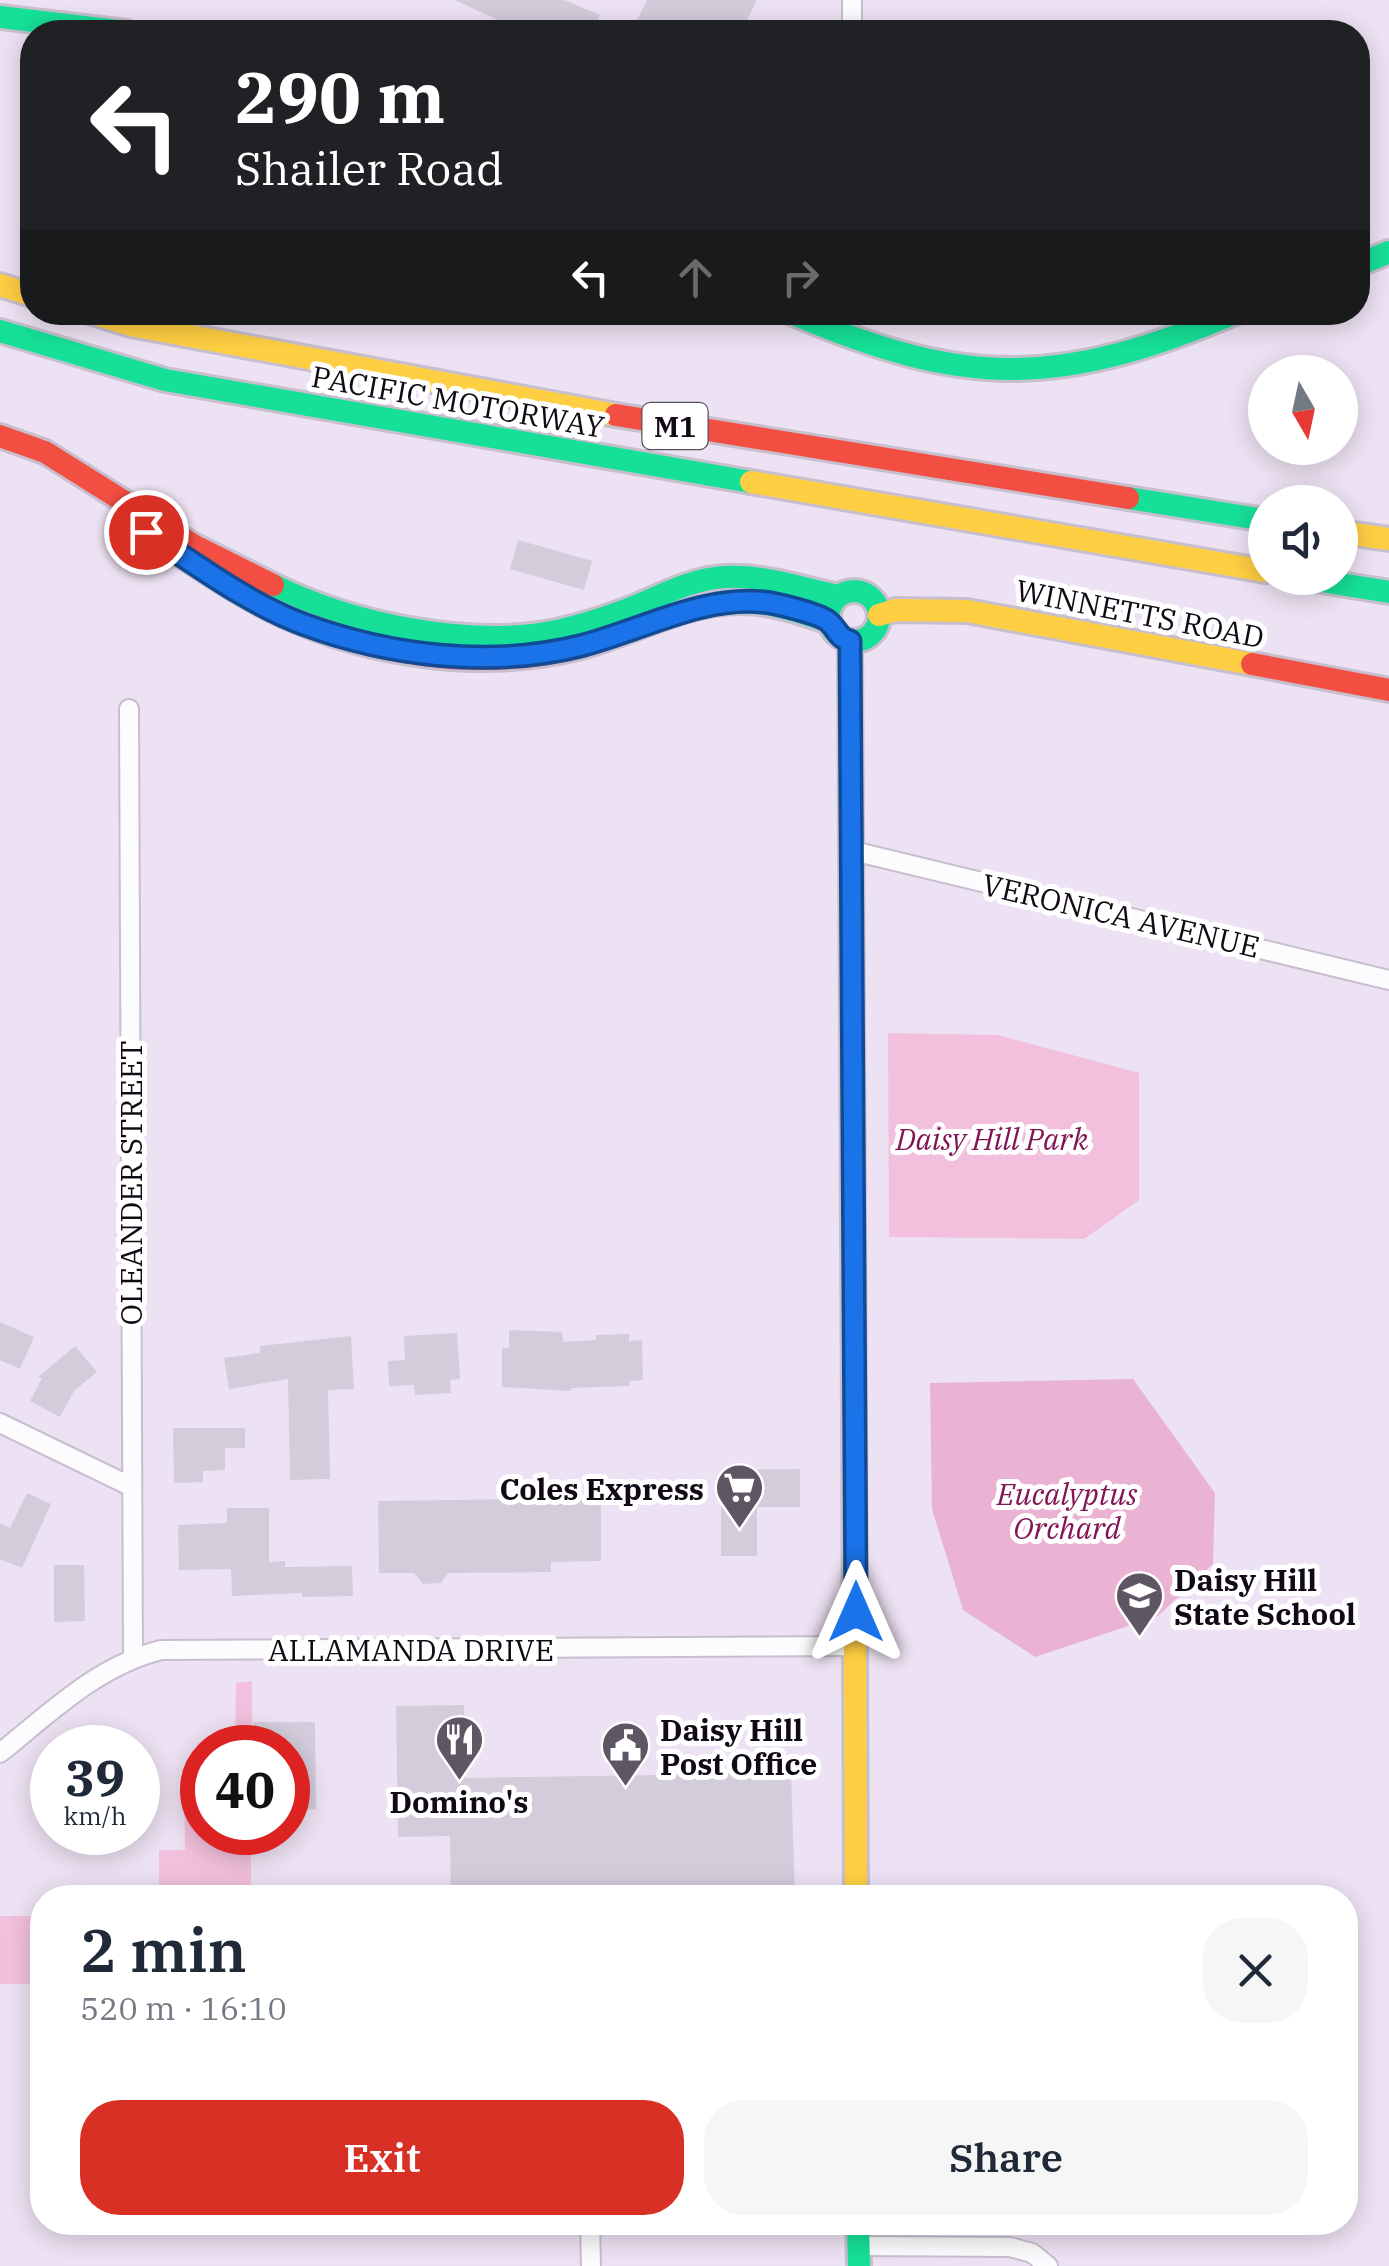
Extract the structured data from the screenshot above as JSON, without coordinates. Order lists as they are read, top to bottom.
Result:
{
  "streets": {
    "main road": ["PACIFIC MOTORWAY", "M1", "WINNETTS ROAD"],
    "street": ["VERONICA AVENUE", "OLEANDER STREET", "ALLAMANDA DRIVE"]
  },
  "crossings": [
    ["OLEANDER STREET", "ALLAMANDA DRIVE"]
  ],
  "parks": ["Daisy Hill Park", "Eucalyptus Orchard"],
  "places": {
    "supermarket": ["Coles Express"],
    "school or university": ["Daisy Hill State School"],
    "restaurant": ["Domino's"],
    "public building": ["Daisy Hill Post Office"]
  },
  "north": "bottom",
  "page": {
    "turn": ["290 m", "Shailer Road"],
    "speed": "39 km/h",
    "limit": "40",
    "heading": ["2 min", "520 m · 16:10"],
    "buttons": ["Exit", "Share"]
  }
}
